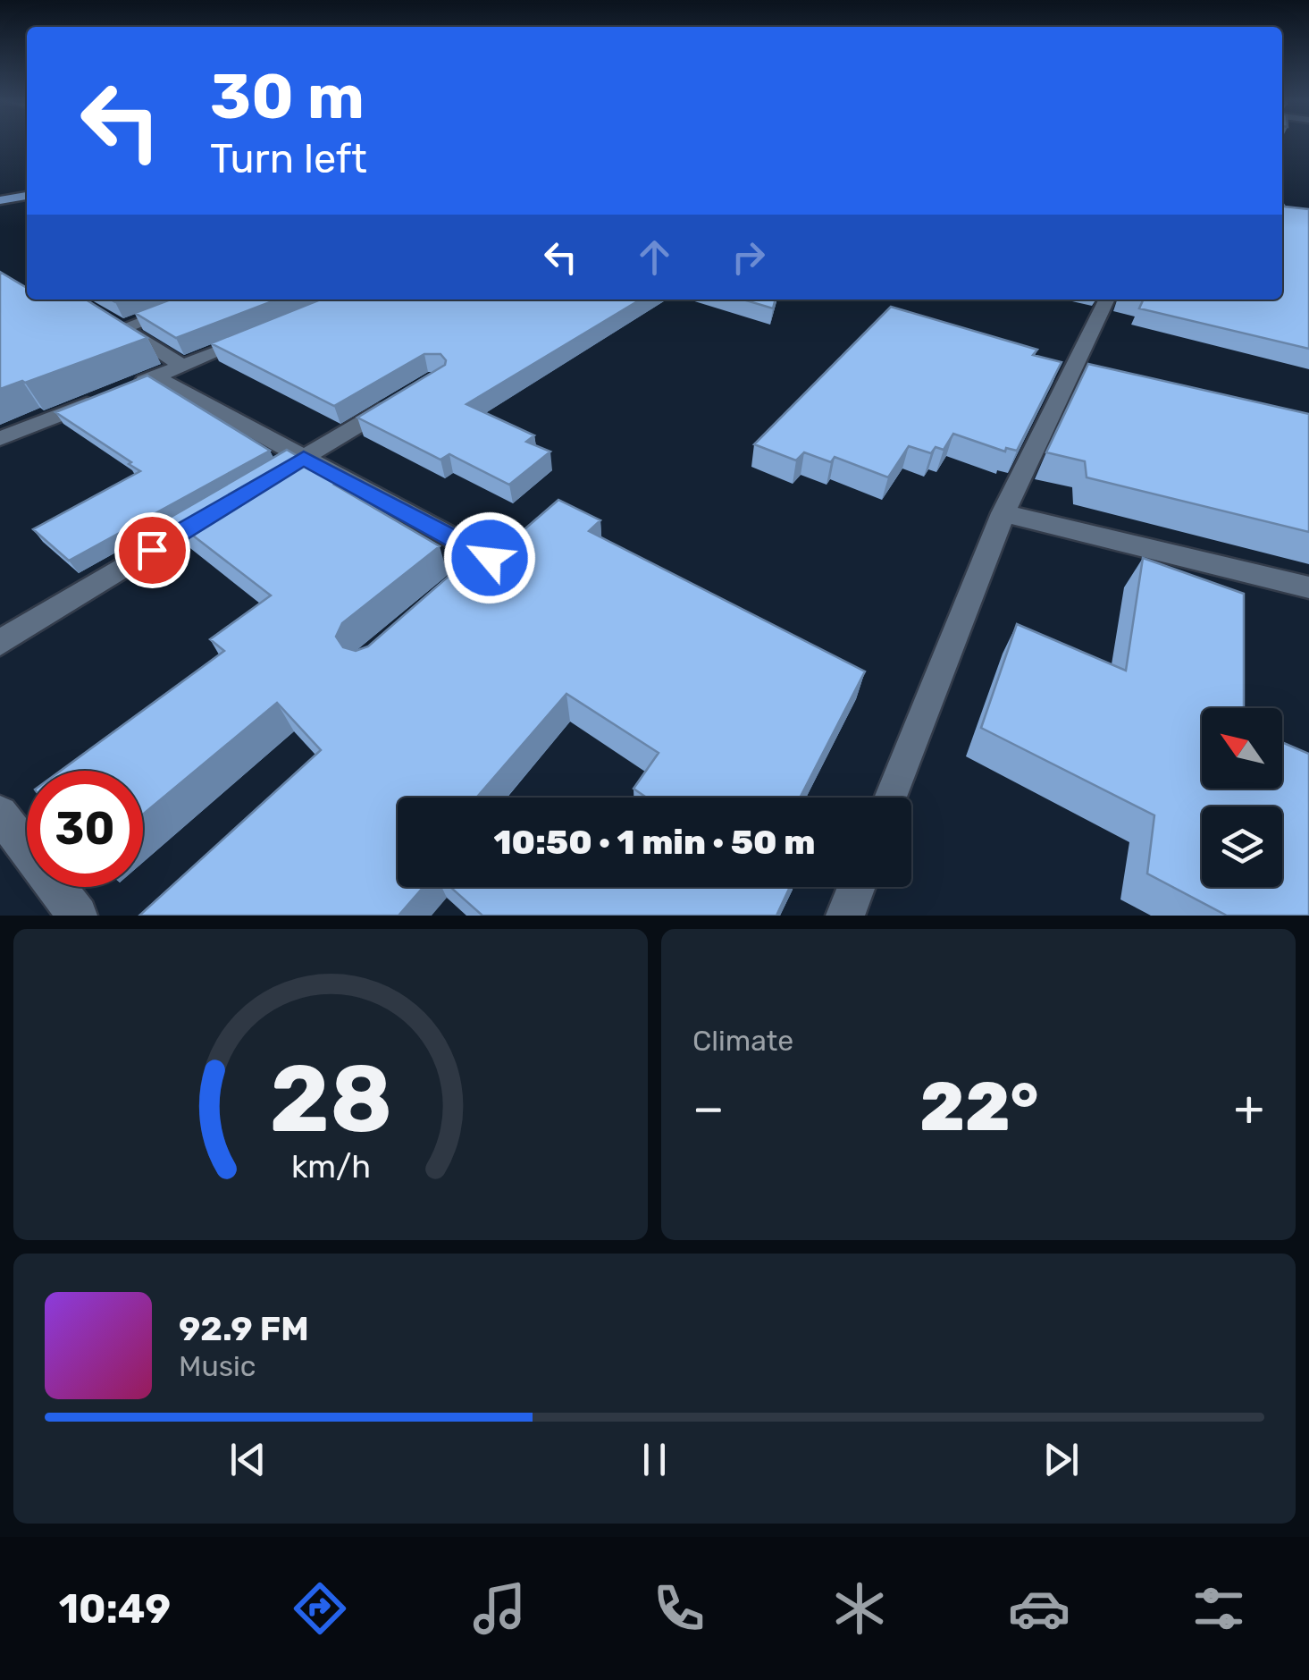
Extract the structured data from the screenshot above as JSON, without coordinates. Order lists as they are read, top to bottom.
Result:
{
  "north": "top left",
  "page": {
    "turn": ["30 m", "Turn left"],
    "limit": "30",
    "trip": "10:50 · 1 min · 50 m",
    "tile": "Climate",
    "heat": ["−", "22°", "+"],
    "song": ["92.9 FM", "Music"],
    "tabs": "10:49",
    "gauge": ["28", "km/h"]
  }
}
